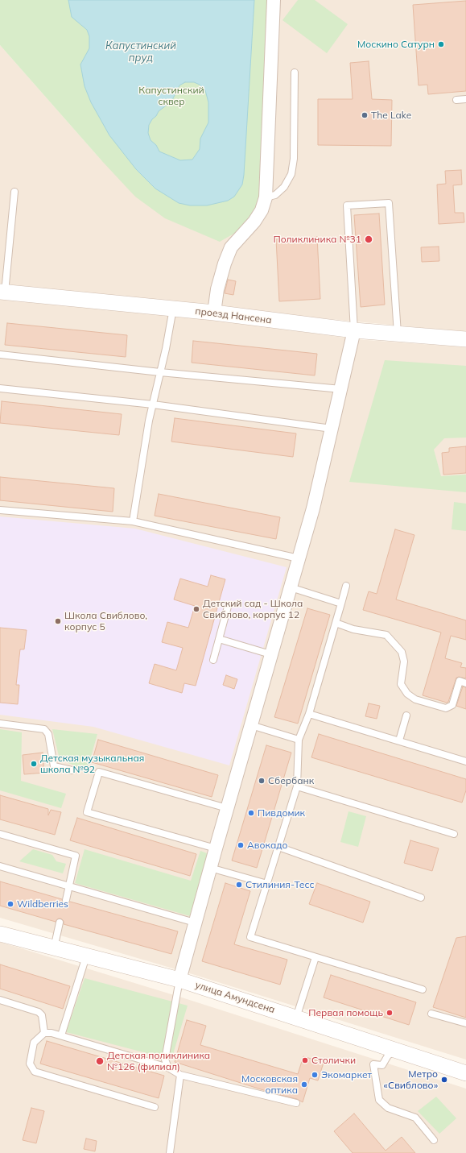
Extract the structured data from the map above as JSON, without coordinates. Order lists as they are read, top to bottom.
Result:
{
  "streets": {
    "street": ["проезд Нансена", "улица Амундсена"]
  },
  "water": ["Капустинский пруд"],
  "parks": ["Капустинский сквер"],
  "places": [
    "Москино Сатурн",
    "The Lake",
    "Поликлиника №31",
    "Детский сад - Школа Свиблово, корпус 12",
    "Школа Свиблово, корпус 5",
    "Детская музыкальная школа №92",
    "Сбербанк",
    "Пивдомик",
    "Авокадо",
    "Стилиния-Тесс",
    "Wildberries",
    "Первая помощь",
    "Столички",
    "Детская поликлиника №126 (филиал)",
    "Экомаркет",
    "Метро «Свиблово»",
    "Московская оптика"
  ]
}
